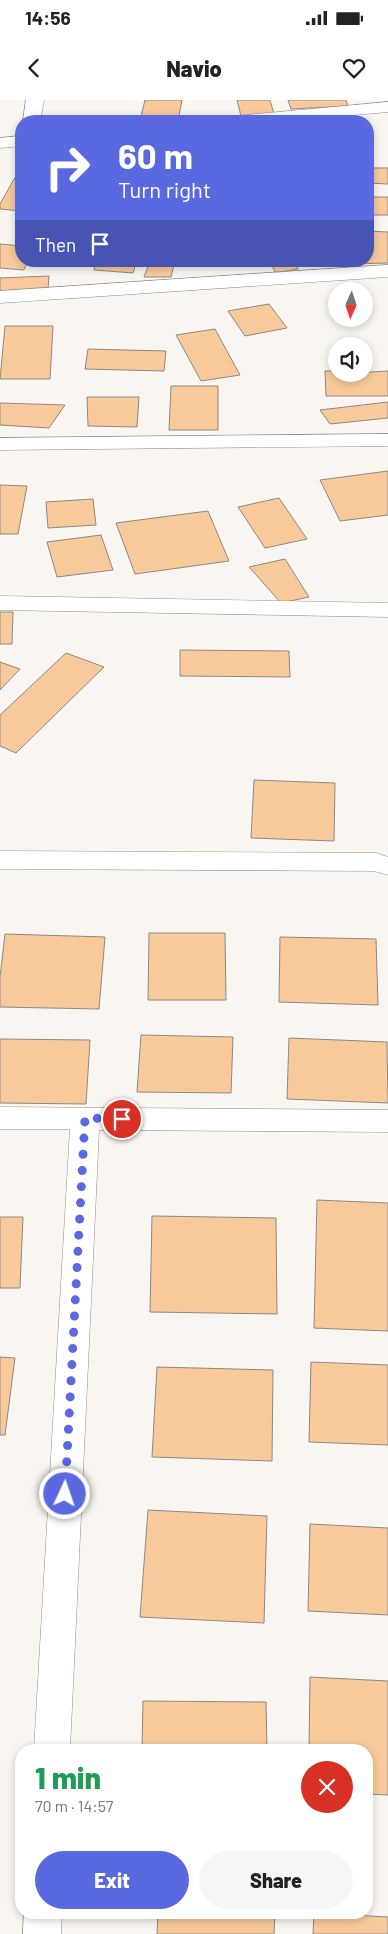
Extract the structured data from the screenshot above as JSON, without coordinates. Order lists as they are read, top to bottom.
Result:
{
  "north": "bottom",
  "page": {
    "status": "14:56",
    "header": "Navio",
    "turn": ["60 m", "Turn right"],
    "then": "Then",
    "heading": ["1 min", "70 m · 14:57"],
    "buttons": ["Exit", "Share"]
  }
}
